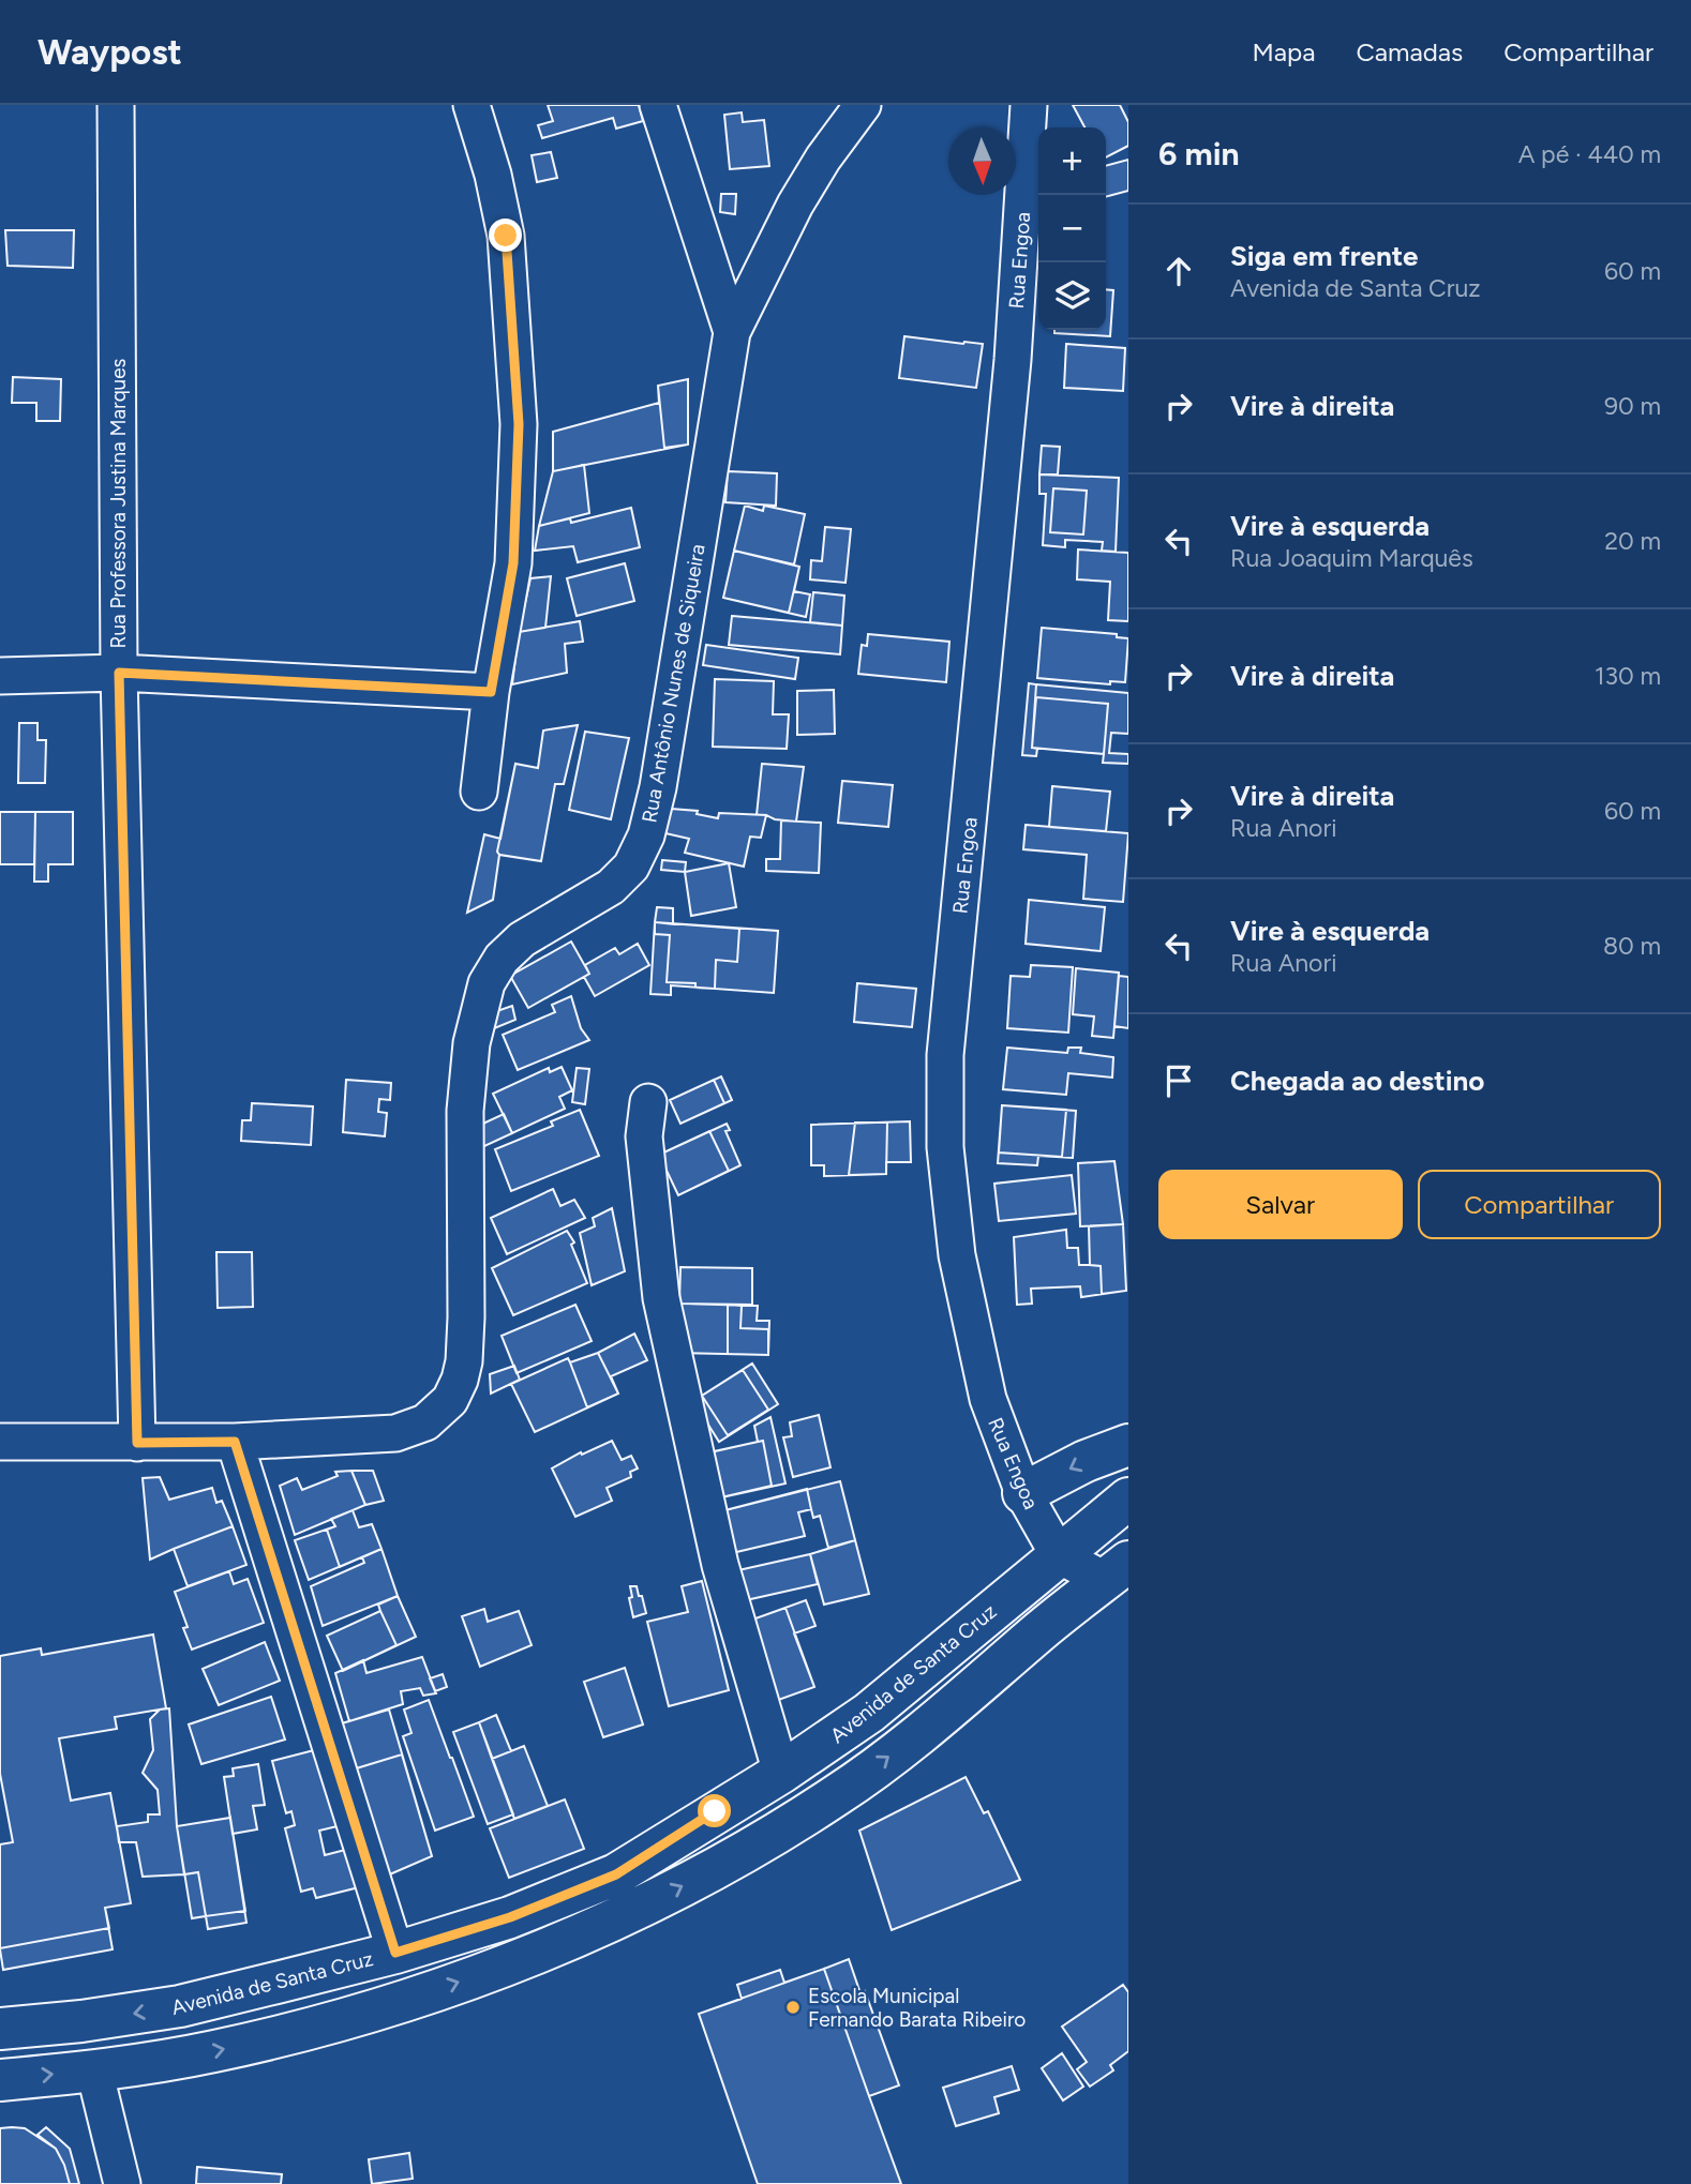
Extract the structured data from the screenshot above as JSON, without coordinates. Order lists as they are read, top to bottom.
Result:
{
  "streets": {
    "main road": ["Avenida de Santa Cruz"],
    "street": ["Rua Engoa", "Rua Professora Justina Marques", "Rua Antônio Nunes de Siqueira"]
  },
  "crossings": [
    ["Rua Engoa", "Avenida de Santa Cruz"]
  ],
  "places": ["Escola Municipal Fernando Barata Ribeiro"],
  "north": "bottom",
  "page": {
    "header": "Waypost",
    "nav": ["Mapa", "Camadas", "Compartilhar"],
    "heading": ["6 min", "A pé · 440 m"],
    "map_buttons": ["+", "−"],
    "list": [
      ["Siga em frente", "Avenida de Santa Cruz", "60 m"],
      ["Vire à direita", "90 m"],
      ["Vire à esquerda", "Rua Joaquim Marquês", "20 m"],
      ["Vire à direita", "130 m"],
      ["Vire à direita", "Rua Anori", "60 m"],
      ["Vire à esquerda", "Rua Anori", "80 m"],
      "Chegada ao destino"
    ],
    "buttons": ["Salvar", "Compartilhar"]
  }
}
